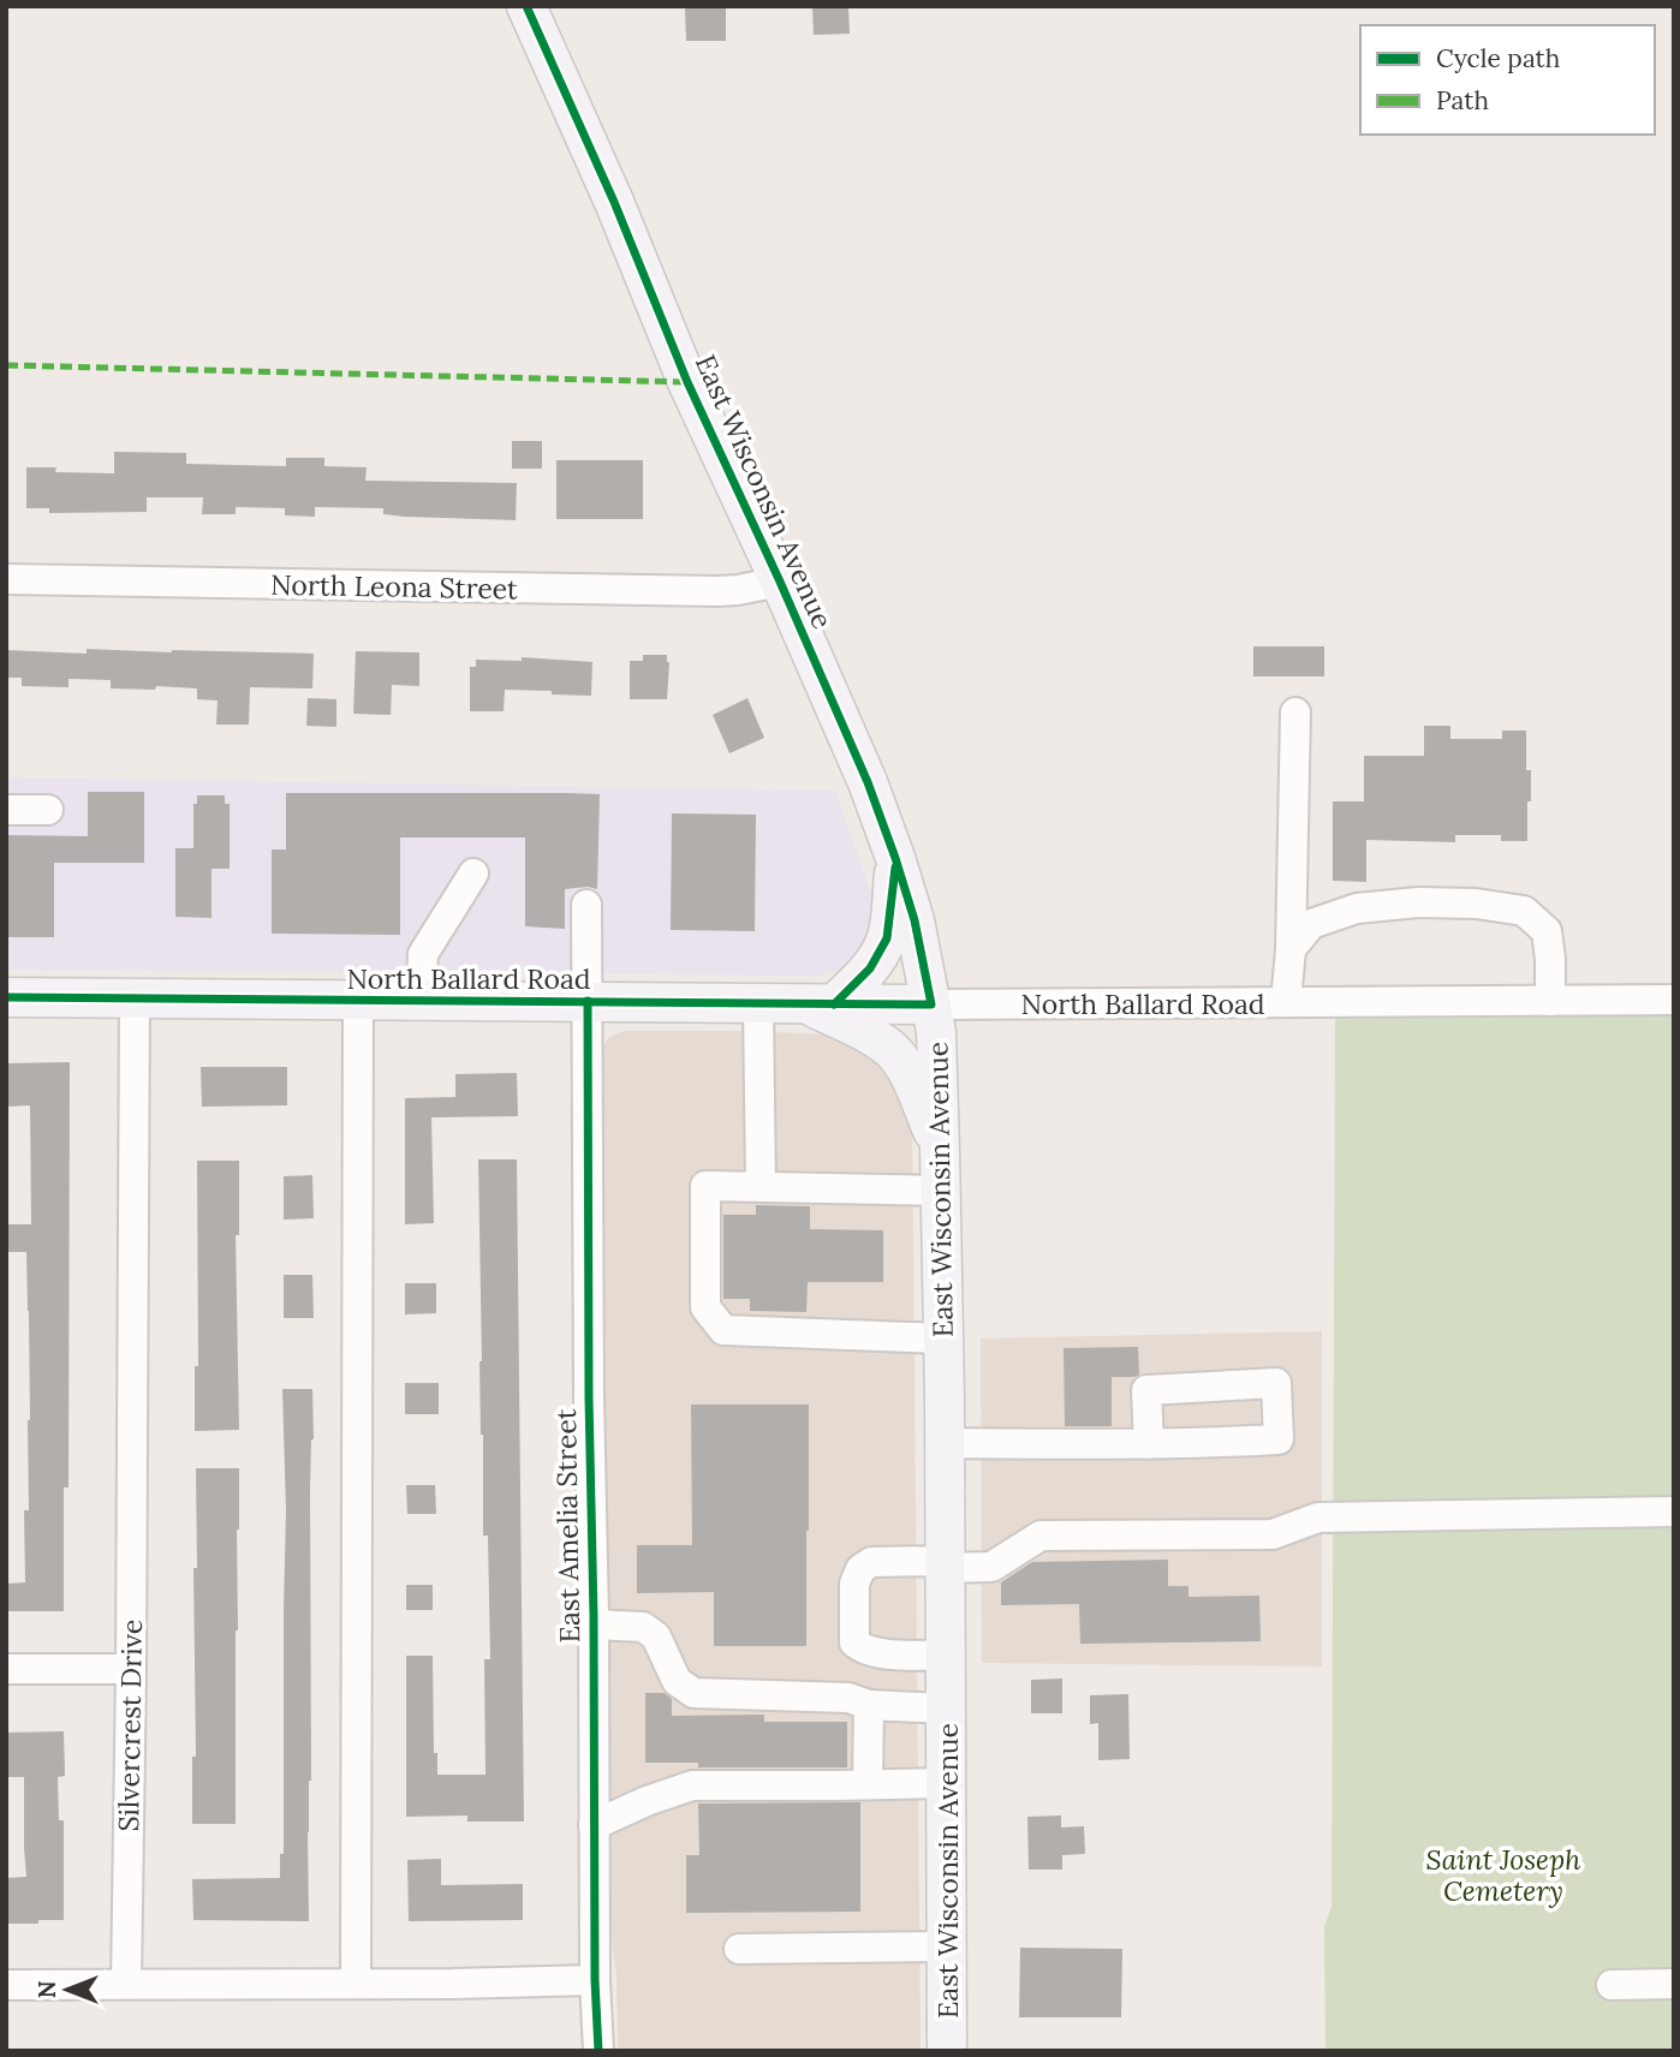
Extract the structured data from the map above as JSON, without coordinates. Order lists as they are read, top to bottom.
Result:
{
  "streets": {
    "main road": ["East Wisconsin Avenue", "North Ballard Road"],
    "street": ["North Leona Street", "East Amelia Street", "Silvercrest Drive"]
  },
  "crossings": [
    ["East Wisconsin Avenue", "North Leona Street"],
    ["East Wisconsin Avenue", "North Ballard Road"],
    ["North Ballard Road", "East Amelia Street"],
    ["North Ballard Road", "Silvercrest Drive"]
  ],
  "parks": ["Saint Joseph Cemetery"],
  "legend": ["Cycle path", "Path"],
  "north": "left"
}
